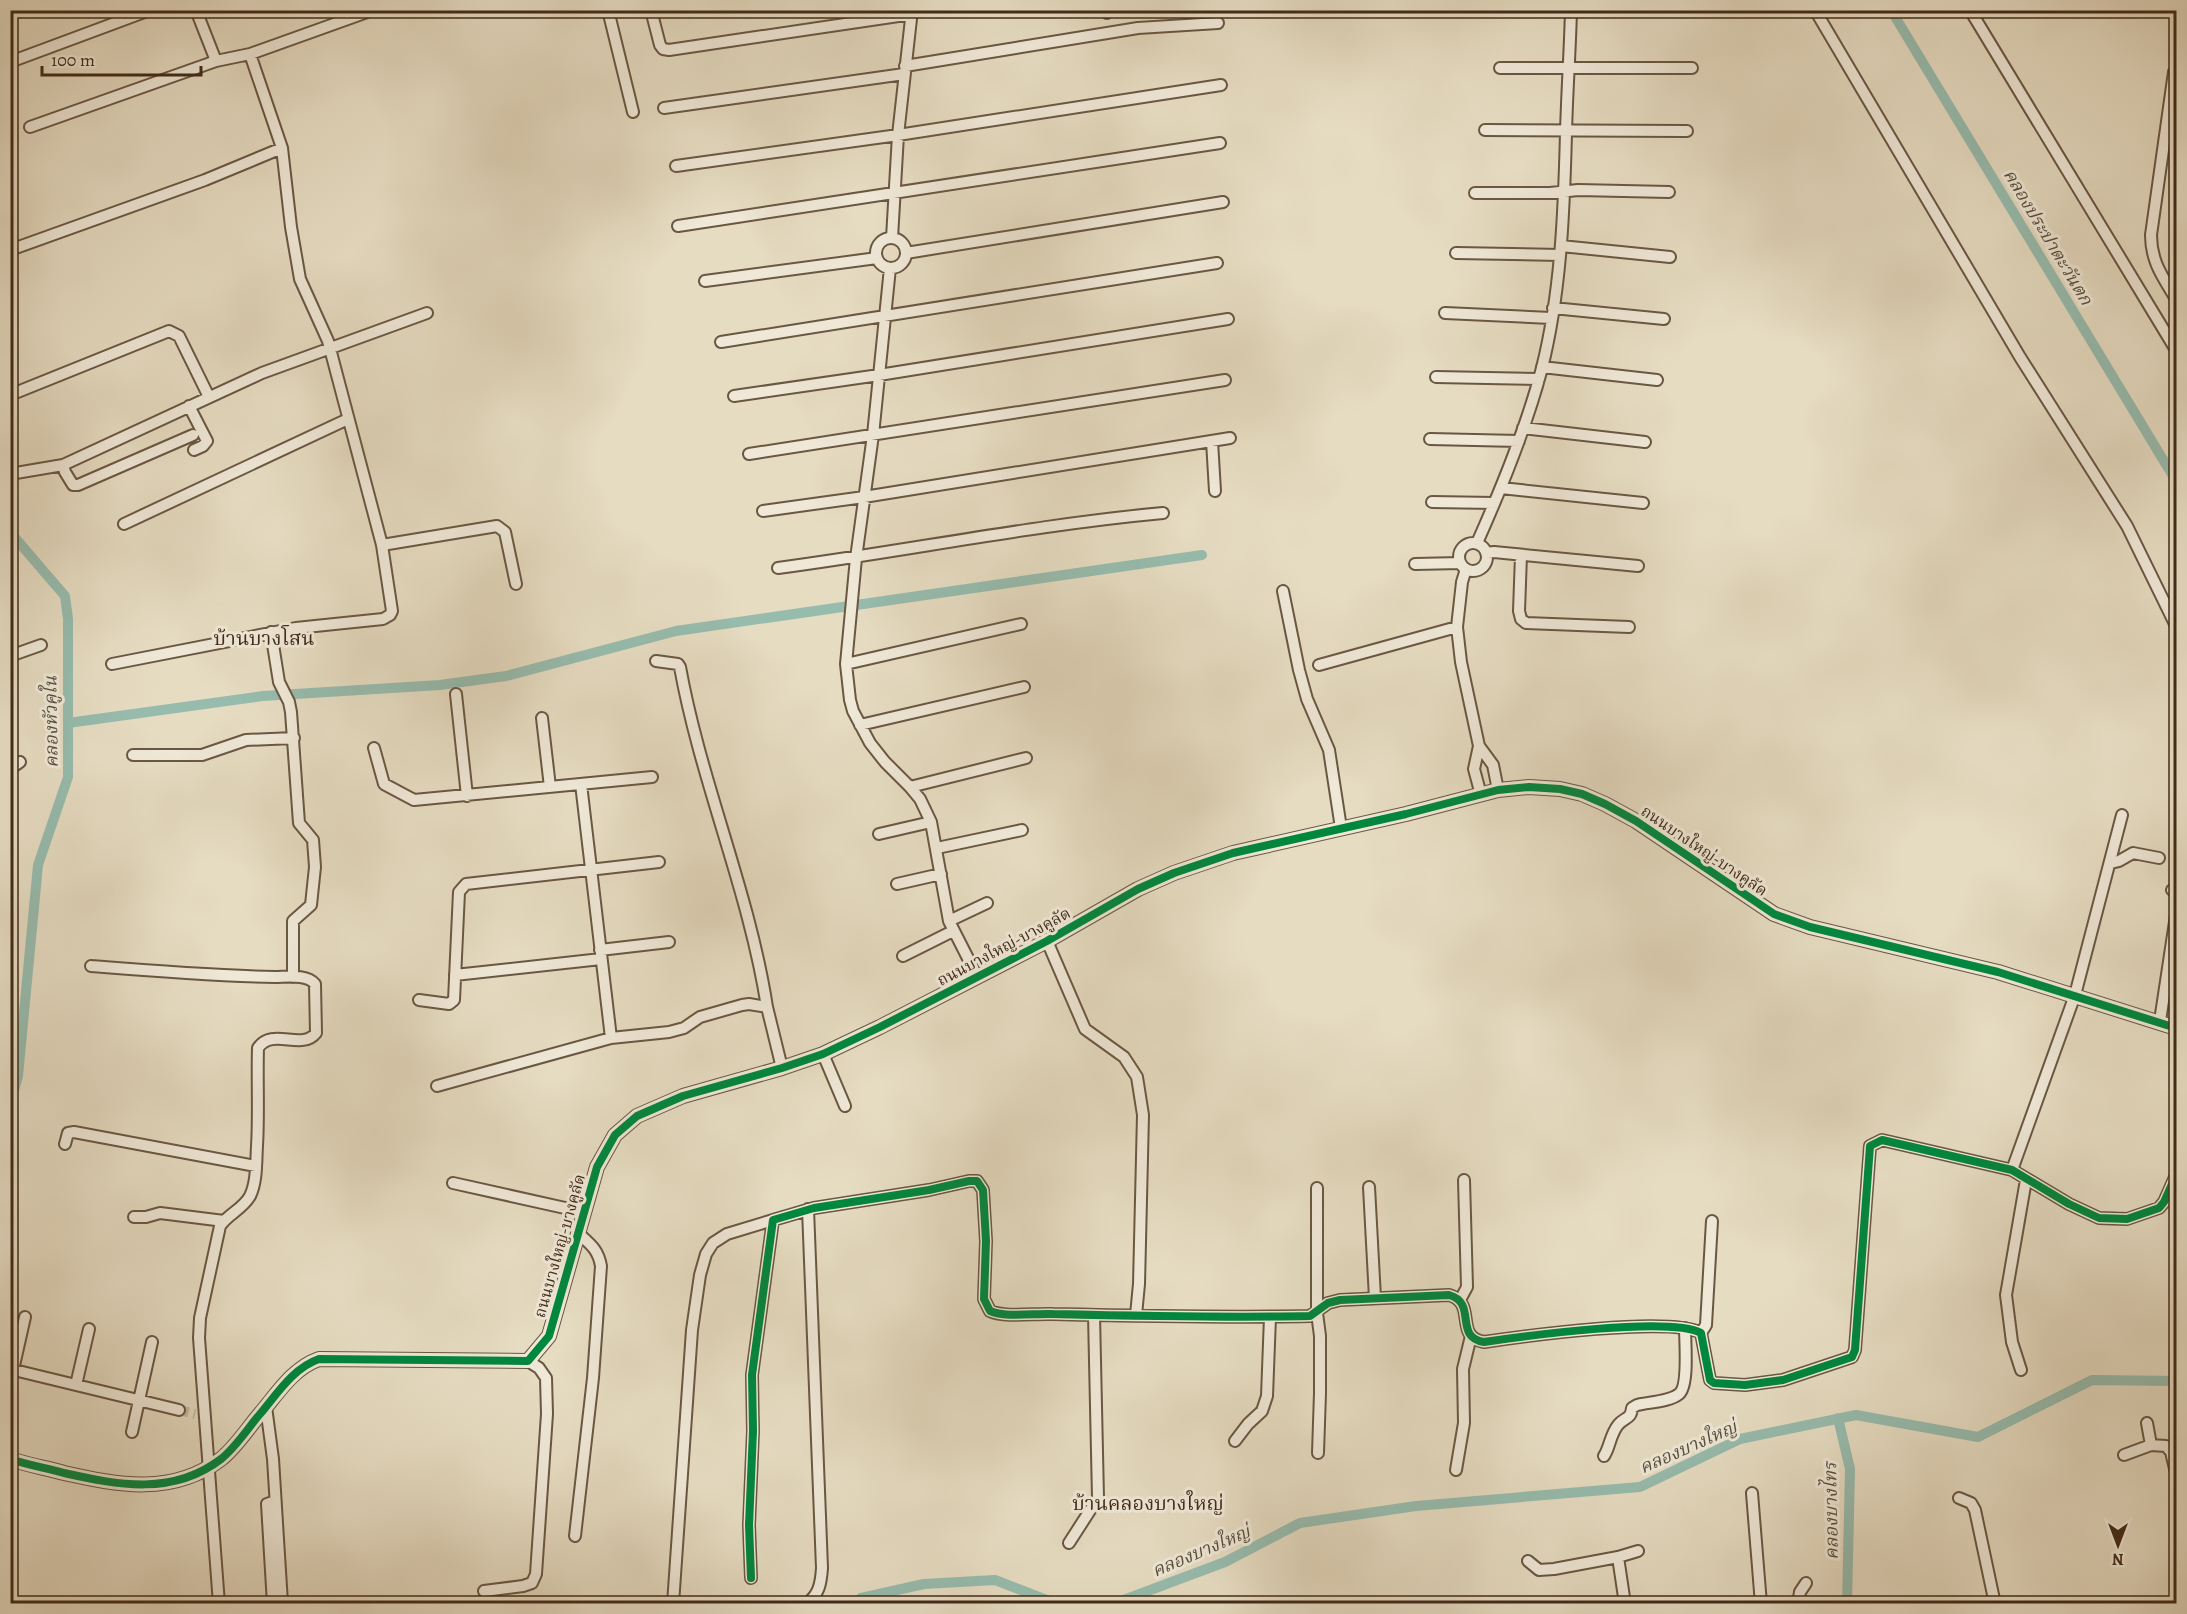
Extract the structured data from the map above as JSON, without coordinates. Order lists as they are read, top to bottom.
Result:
{
  "streets": {
    "street": ["ถนนบางใหญ่-บางคูลัด"]
  },
  "districts": ["บ้านบางโสน", "บ้านคลองบางใหญ่"],
  "water": [
    "คลองประปาตะวันตก",
    "คลองหัวคูใน",
    "คลองบางใหญ่",
    "คลองบางไทร"
  ],
  "scale_bar": "100 m",
  "north": "bottom"
}
